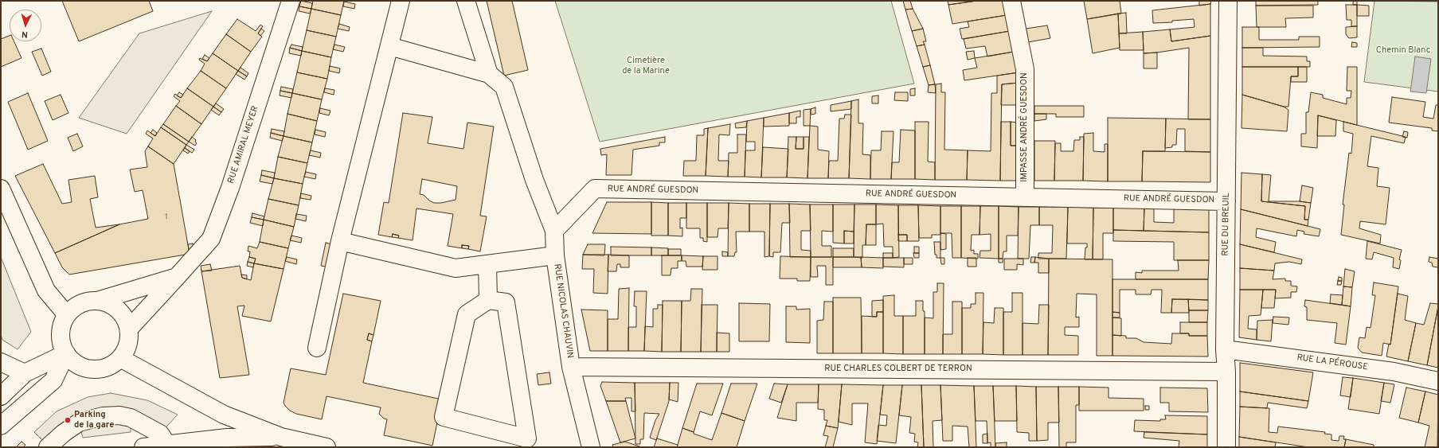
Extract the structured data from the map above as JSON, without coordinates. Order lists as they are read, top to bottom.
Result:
{
  "streets": {
    "street": [
      "IMPASSE ANDRÉ GUESDON",
      "RUE AMIRAL MEYER",
      "RUE ANDRÉ GUESDON",
      "RUE DU BREUIL",
      "RUE NICOLAS CHAUVIN",
      "RUE LA PÉROUSE",
      "RUE CHARLES COLBERT DE TERRON"
    ]
  },
  "crossings": [
    ["IMPASSE ANDRÉ GUESDON", "RUE ANDRÉ GUESDON"],
    ["RUE ANDRÉ GUESDON", "RUE DU BREUIL"],
    ["RUE ANDRÉ GUESDON", "RUE NICOLAS CHAUVIN"],
    ["RUE DU BREUIL", "RUE LA PÉROUSE"],
    ["RUE DU BREUIL", "RUE CHARLES COLBERT DE TERRON"],
    ["RUE NICOLAS CHAUVIN", "RUE CHARLES COLBERT DE TERRON"]
  ],
  "parks": ["Chemin Blanc", "Cimetière de la Marine"],
  "places": ["Parking de la gare"],
  "house_numbers": ["1"],
  "north": "bottom"
}
